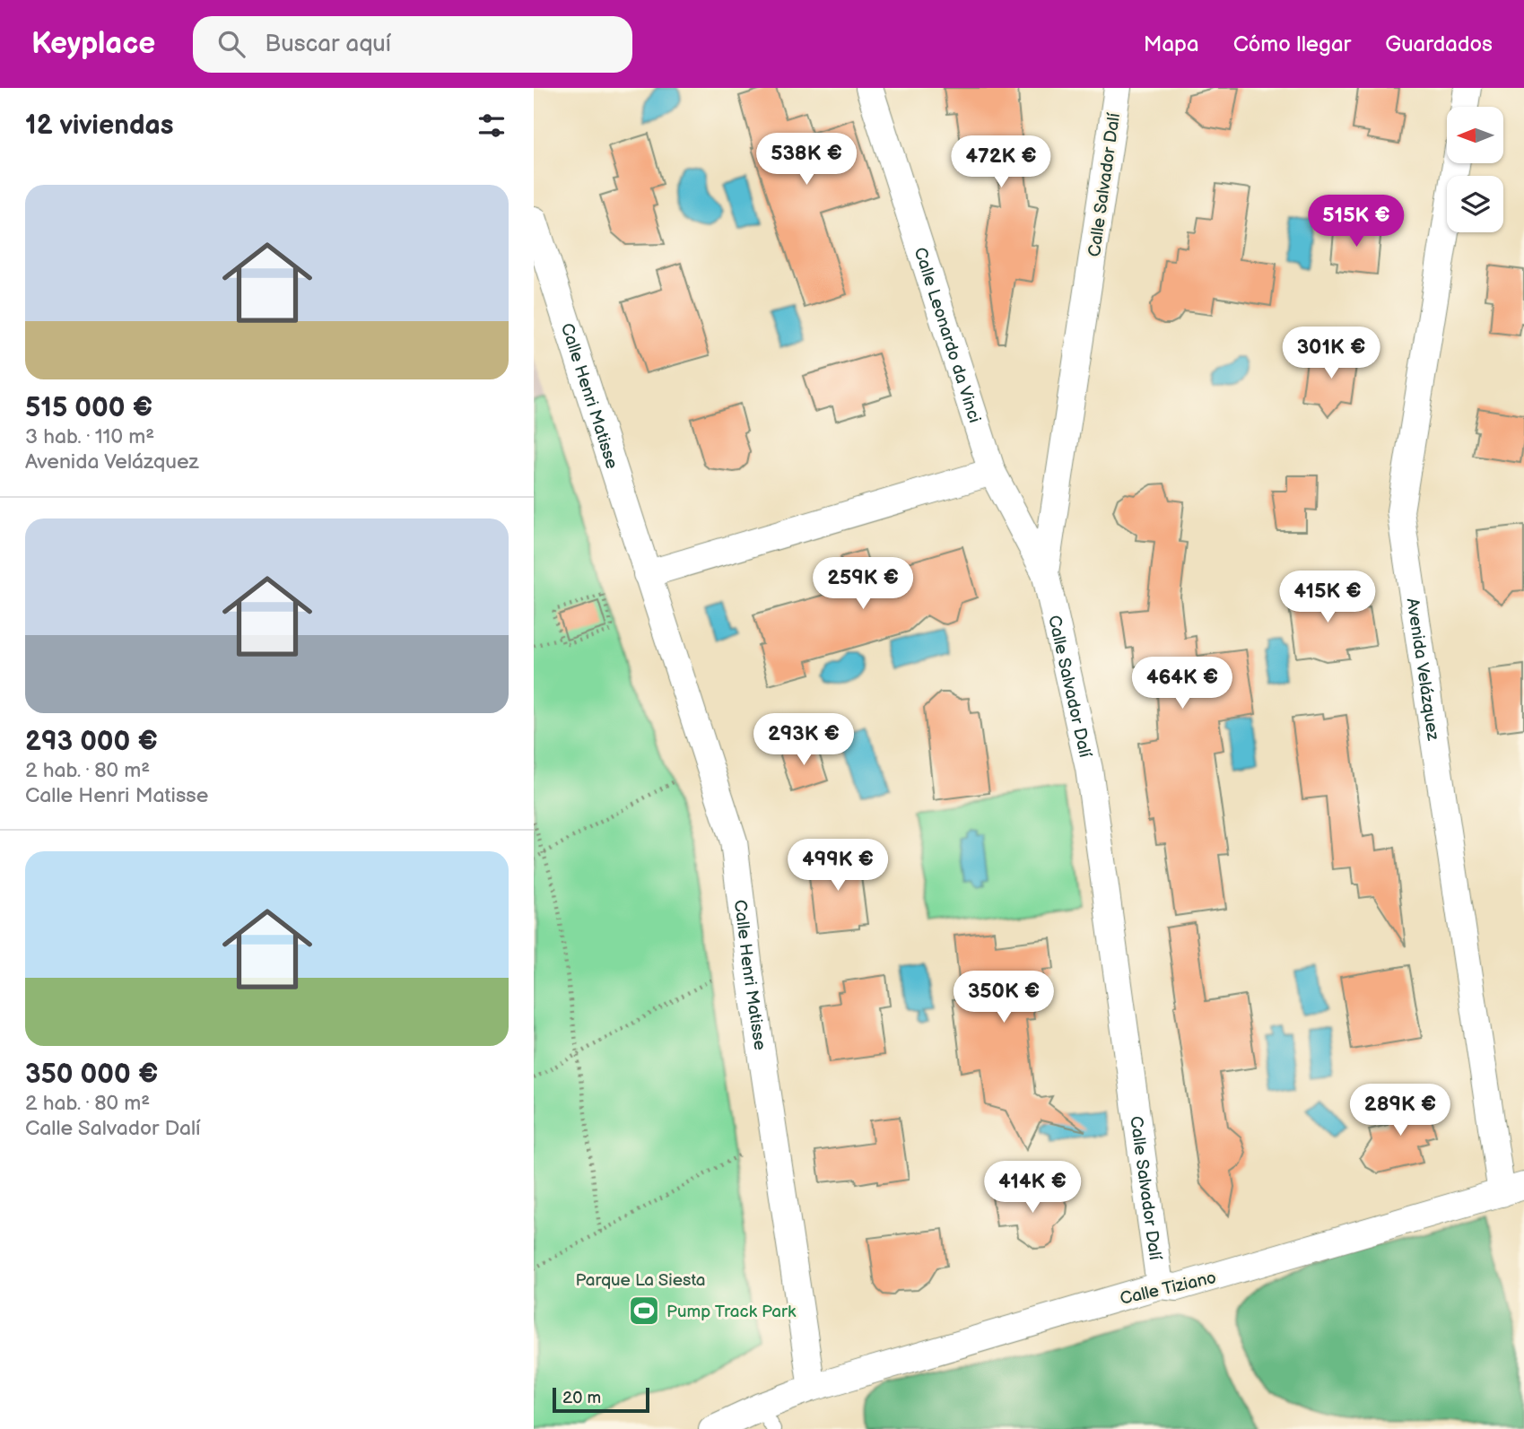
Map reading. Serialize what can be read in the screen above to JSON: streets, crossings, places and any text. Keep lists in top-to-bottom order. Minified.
{"streets":{"street":["Calle Salvador Dalí","Calle Leonardo da Vinci","Calle Henri Matisse","Avenida Velázquez","Calle Tiziano"]},"crossings":[["Calle Salvador Dalí","Calle Leonardo da Vinci"],["Calle Salvador Dalí","Calle Tiziano"],["Calle Henri Matisse","Calle Tiziano"],["Avenida Velázquez","Calle Tiziano"]],"parks":["Parque La Siesta"],"places":{"sports":["Pump Track Park"]},"scale_bar":"20 m","north":"left","page":{"header":"Keyplace","search":"Buscar aquí","nav":["Mapa","Cómo llegar","Guardados"],"heading":"12 viviendas","price":["538K €","472K €","515K €","301K €","259K €","415K €","464K €","293K €","499K €","350K €","289K €","414K €"],"list":[{"name":"515 000 €","note":"3 hab. · 110 m² · Avenida Velázquez"},{"name":"293 000 €","note":"2 hab. · 80 m² · Calle Henri Matisse"},{"name":"350 000 €","note":"2 hab. · 80 m² · Calle Salvador Dalí"}],"scale":"20 m"}}
